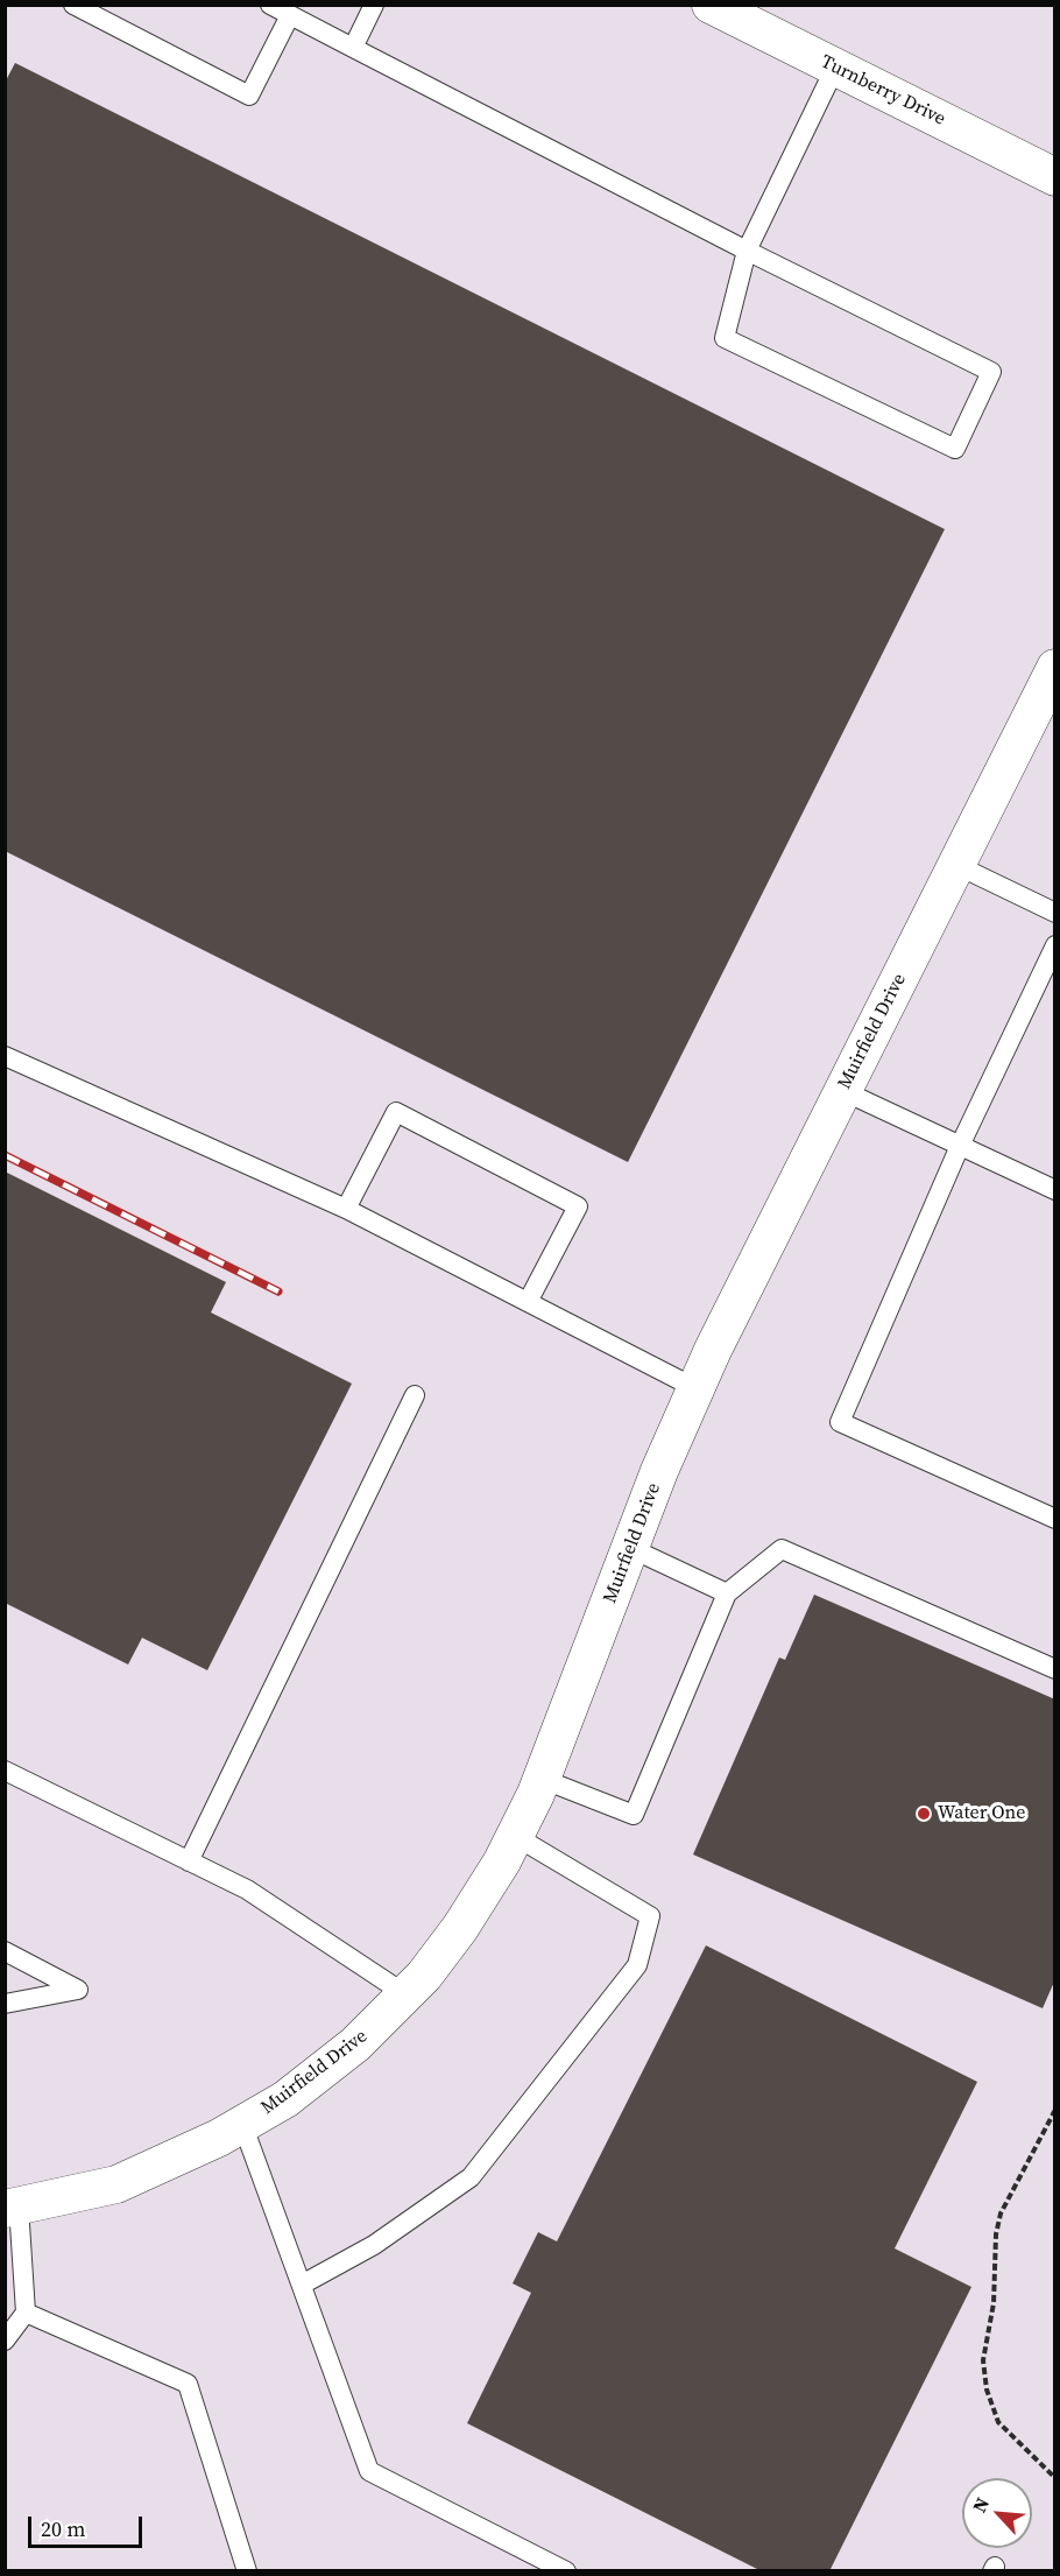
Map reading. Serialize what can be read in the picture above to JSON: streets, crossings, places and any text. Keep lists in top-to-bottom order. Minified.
{"streets":{"street":["Turnberry Drive","Muirfield Drive"]},"places":["Water One"],"scale_bar":"20 m","north":"top left"}
